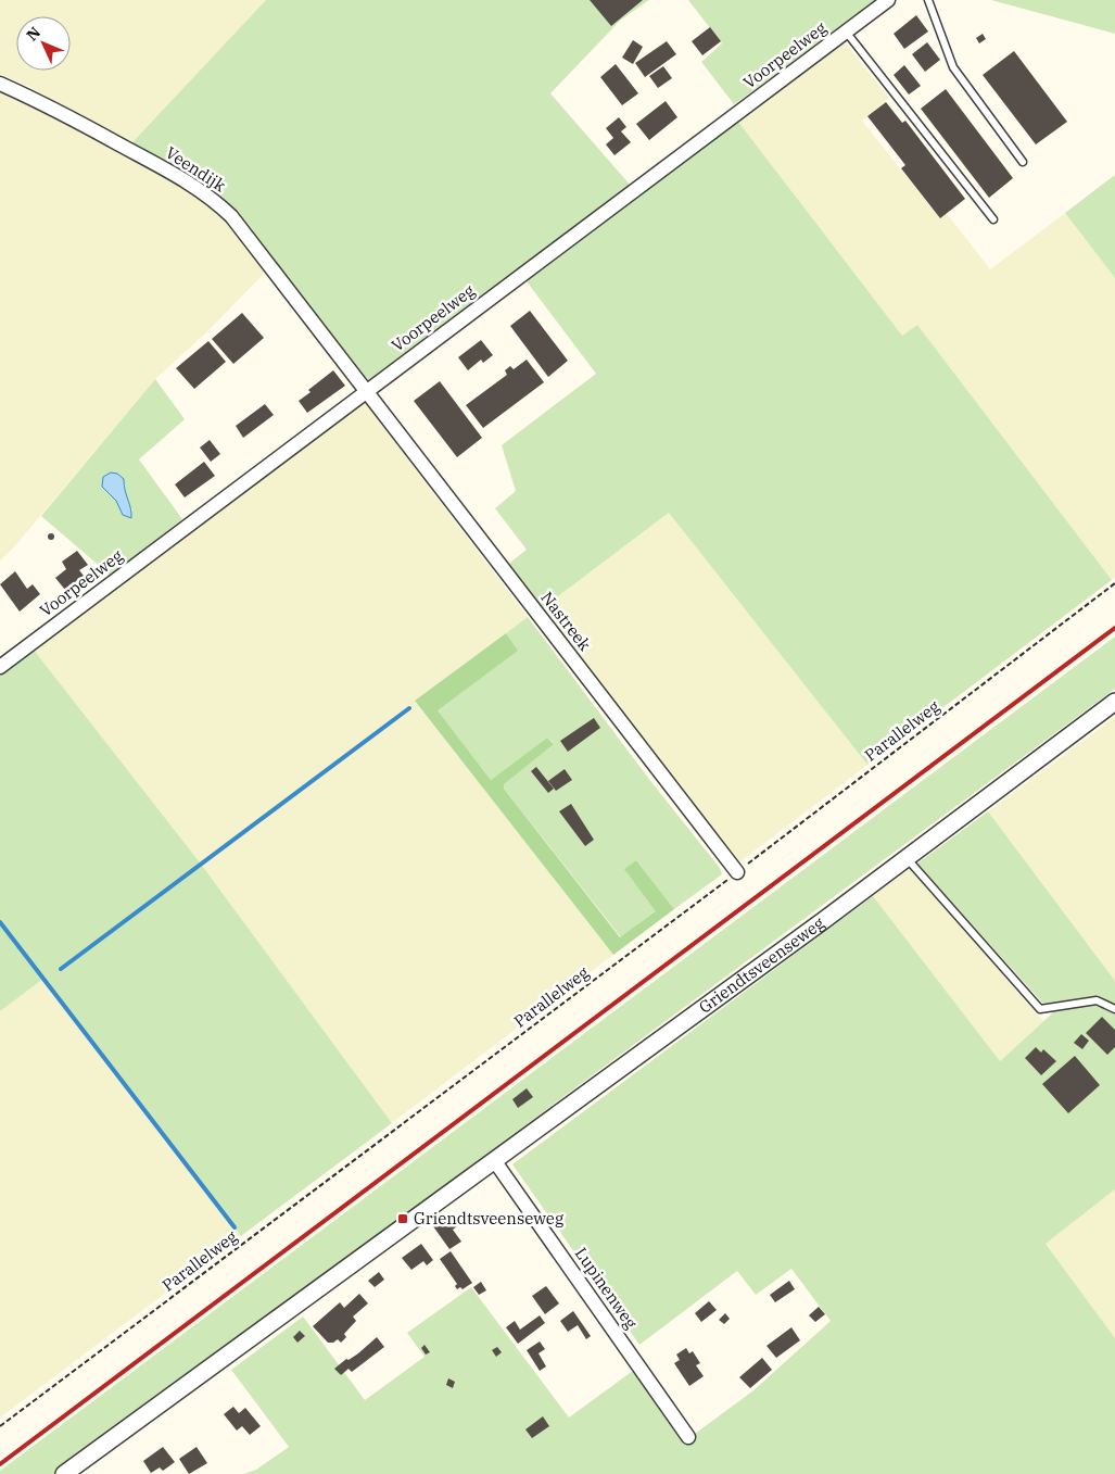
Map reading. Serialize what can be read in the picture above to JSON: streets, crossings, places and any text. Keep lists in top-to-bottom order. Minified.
{"streets":{"street":["Voorpeelweg","Veendijk","Nastreek","Griendtsveenseweg","Lupinenweg"],"path":["Parallelweg"]},"crossings":[["Voorpeelweg","Veendijk"],["Voorpeelweg","Nastreek"],["Veendijk","Nastreek"],["Nastreek","Parallelweg"],["Griendtsveenseweg","Lupinenweg"]],"places":{"transit":["Griendtsveenseweg"]},"north":"top left"}
